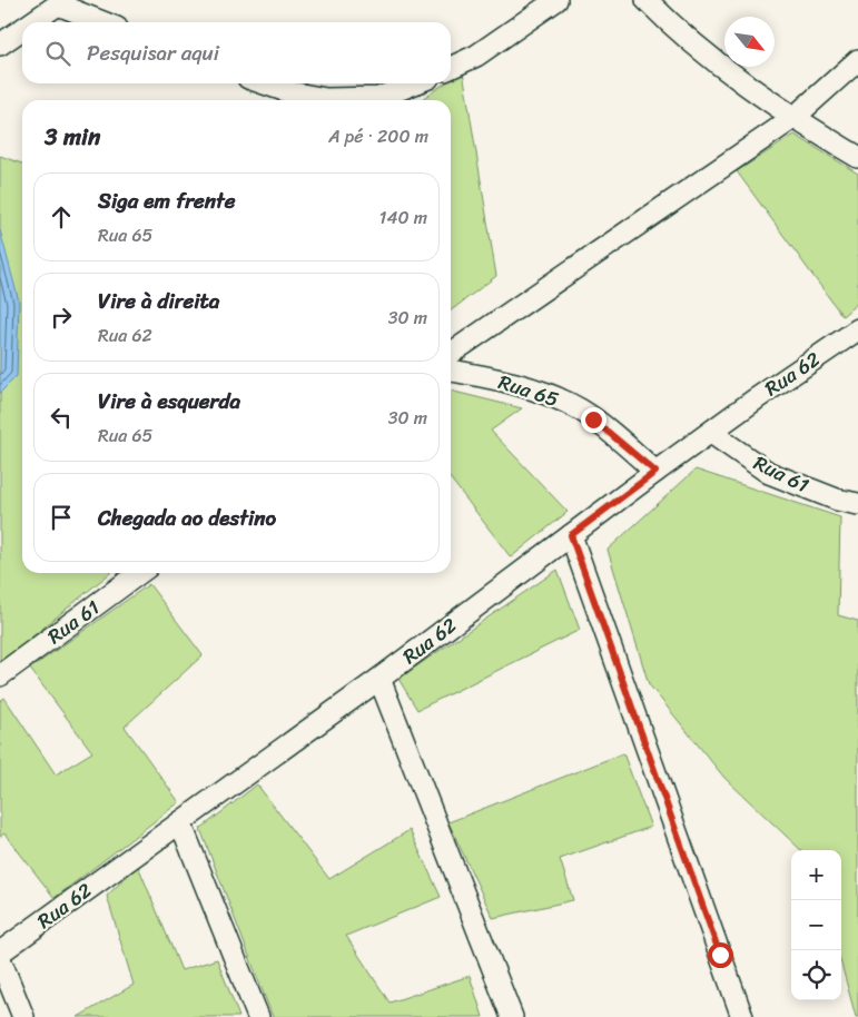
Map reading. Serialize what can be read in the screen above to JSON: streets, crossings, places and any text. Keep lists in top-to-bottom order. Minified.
{"streets":{"street":["Rua 62","Rua 65","Rua 61"]},"crossings":[["Rua 62","Rua 65"],["Rua 62","Rua 61"]],"north":"bottom right","page":{"search":"Pesquisar aqui","heading":["3 min","A pé · 200 m"],"list":[["Siga em frente","Rua 65","140 m"],["Vire à direita","Rua 62","30 m"],["Vire à esquerda","Rua 65","30 m"],"Chegada ao destino"],"map_buttons":["+","−"]}}
